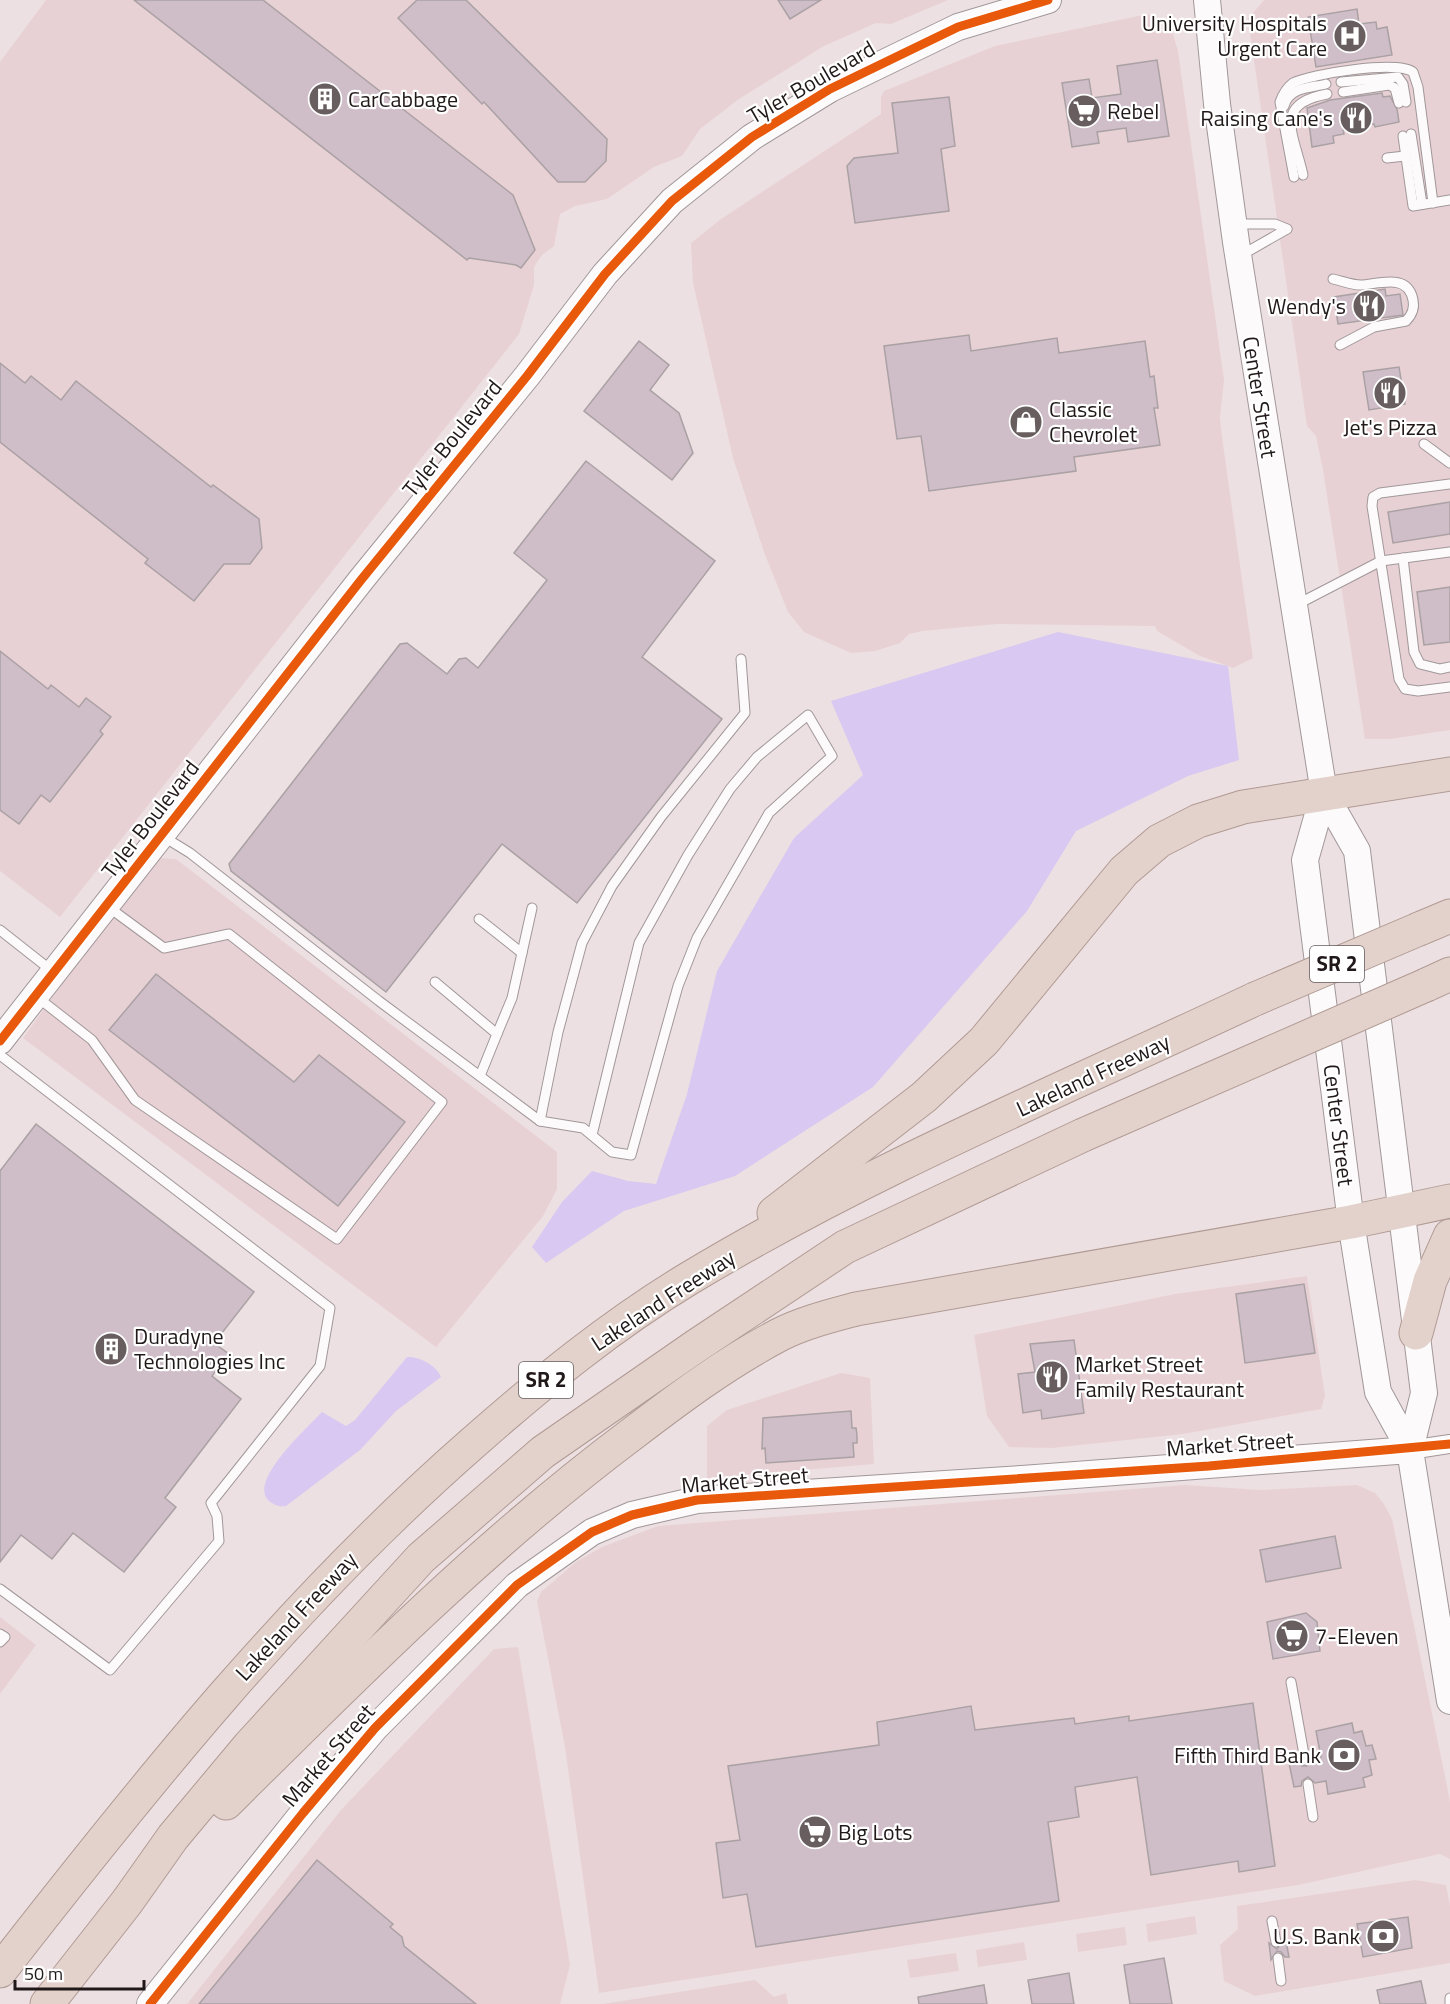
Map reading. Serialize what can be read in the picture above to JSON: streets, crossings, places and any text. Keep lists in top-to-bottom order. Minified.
{"streets":{"highway":["SR 2","Lakeland Freeway"],"street":["Tyler Boulevard","Center Street","Market Street"]},"crossings":[["Center Street","Market Street"]],"places":{"hospital":["University Hospitals Urgent Care"],"building":["CarCabbage","Duradyne Technologies Inc"],"supermarket":["Rebel","7-Eleven","Big Lots"],"restaurant":["Raising Cane's","Wendy's","Jet's Pizza","Market Street Family Restaurant"],"shop":["Classic Chevrolet"],"bank":["Fifth Third Bank","U.S. Bank"]},"scale_bar":"50 m"}
